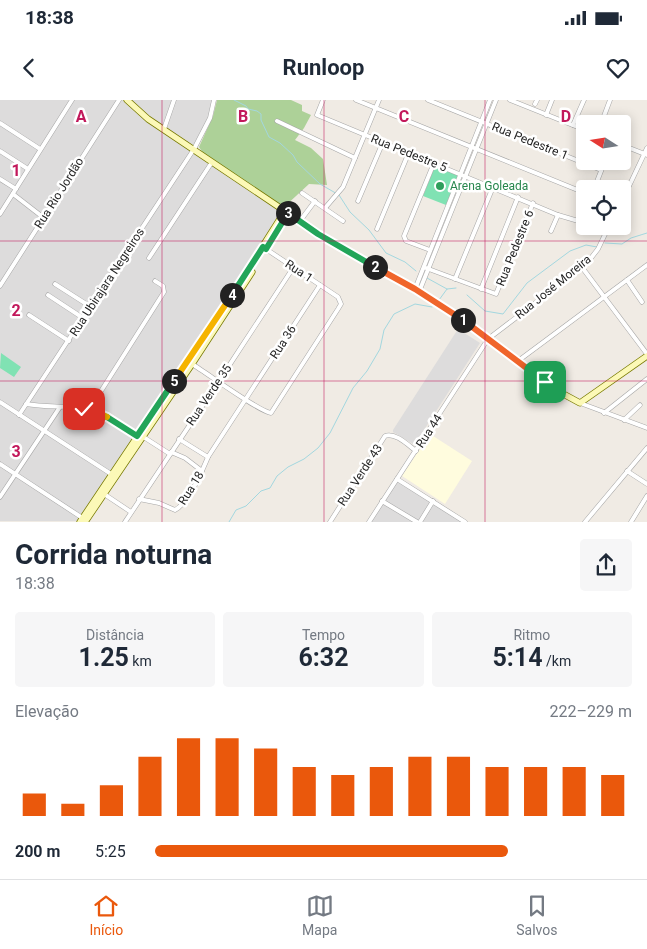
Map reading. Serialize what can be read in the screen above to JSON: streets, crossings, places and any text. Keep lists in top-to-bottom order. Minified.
{"streets":{"street":["Rua Pedestre 1","Rua Pedestre 5","Rua Rio Jordão","Rua Pedestre 6","Rua 1","Rua Ubirajara Negreiros","Rua José Moreira","Rua 36","Rua Verde 35","Rua 44","Rua Verde 43","Rua 18"]},"crossings":[["Rua Pedestre 5","Rua Pedestre 6"],["Rua 1","Rua 36"],["Rua 1","Rua Verde 35"],["Rua 1","Rua 18"],["Rua José Moreira","Rua 44"],["Rua 36","Rua 18"],["Rua Verde 35","Rua 18"],["Rua 44","Rua Verde 43"]],"places":["Arena Goleada"],"north":"left","page":{"status":"18:38","header":"Runloop","pins":["3","2","4","1","5"],"heading":["Corrida noturna","18:38"],"stats":[["Distância","1.25 km"],["Tempo","6:32"],["Ritmo","5:14 /km"]],"chart":["Elevação","222–229 m"],"list":[{"name":"200 m","note":"5:25"}],"tabs":["Início","Mapa","Salvos"]},"grid":{"columns":["A","B","C","D"],"rows":["1","2","3"]}}
